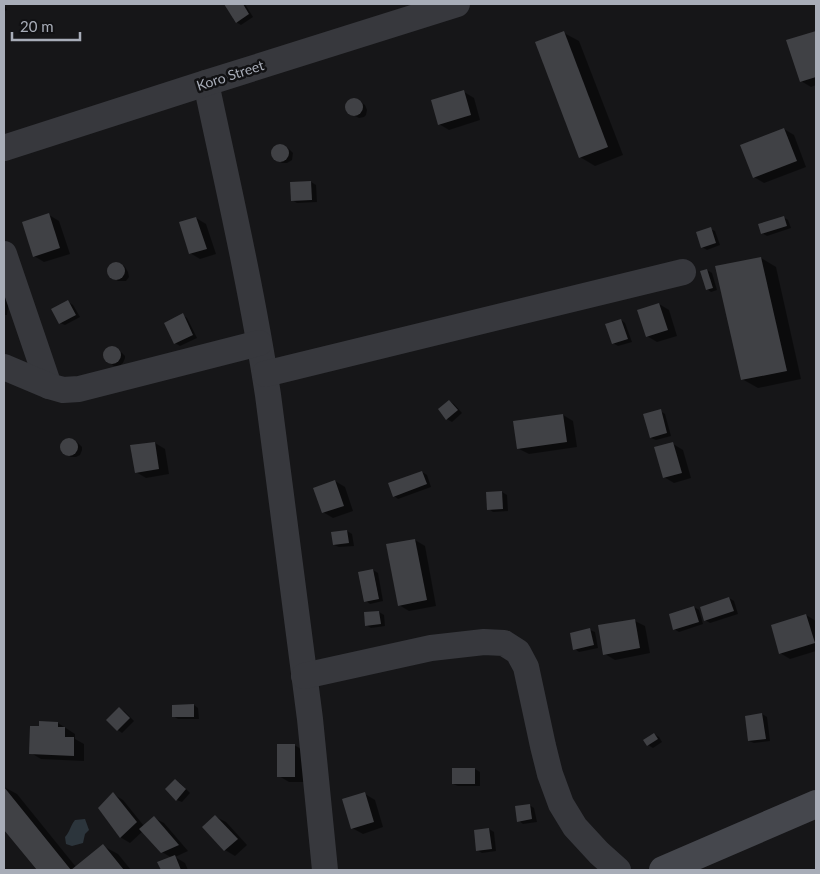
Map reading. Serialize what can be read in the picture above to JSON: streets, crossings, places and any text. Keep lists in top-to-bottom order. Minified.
{"streets":{"street":["Koro Street"]},"scale_bar":"20 m"}
